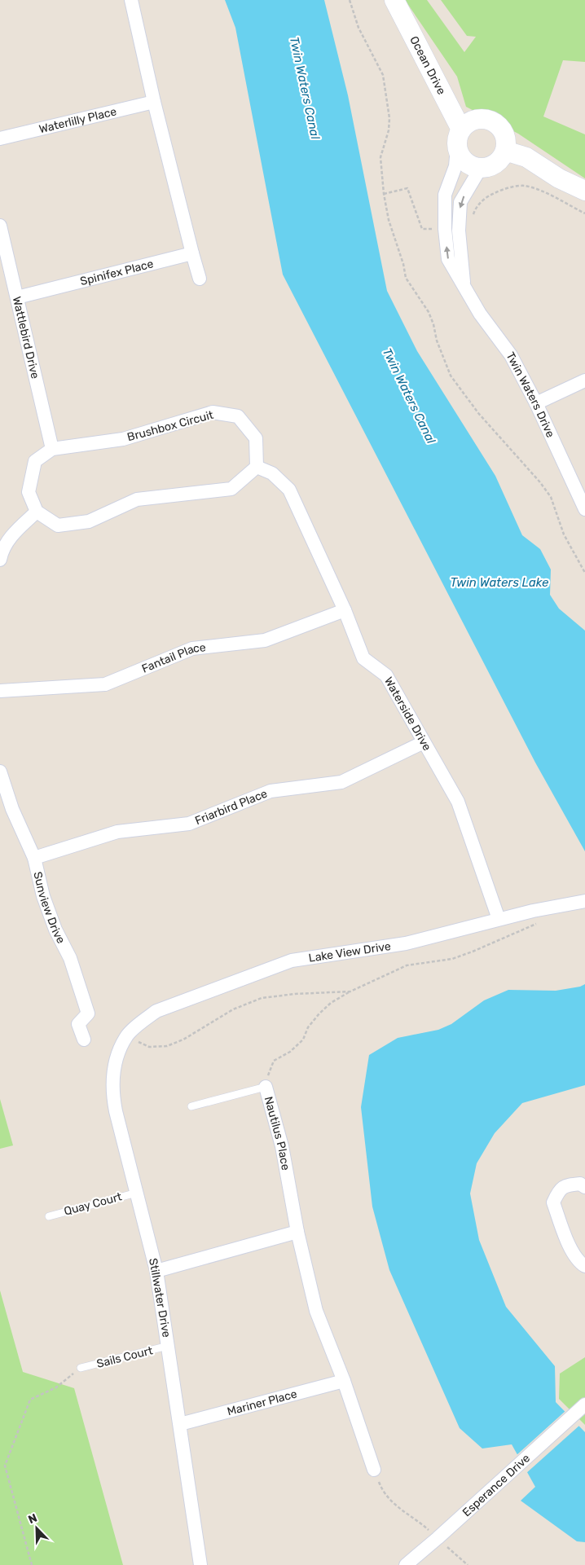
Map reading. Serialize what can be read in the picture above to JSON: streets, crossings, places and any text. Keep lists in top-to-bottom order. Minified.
{"streets":{"street":["Ocean Drive","Waterlilly Place","Spinifex Place","Wattlebird Drive","Twin Waters Drive","Brushbox Circuit","Fantail Place","Waterside Drive","Friarbird Place","Sunview Drive","Lake View Drive","Nautilus Place","Stillwater Drive","Mariner Place","Esperance Drive"],"lane":["Quay Court","Sails Court"]},"crossings":[["Ocean Drive","Twin Waters Drive"],["Spinifex Place","Wattlebird Drive"],["Wattlebird Drive","Brushbox Circuit"],["Brushbox Circuit","Waterside Drive"],["Fantail Place","Waterside Drive"],["Waterside Drive","Friarbird Place"],["Waterside Drive","Lake View Drive"],["Friarbird Place","Sunview Drive"],["Lake View Drive","Stillwater Drive"],["Nautilus Place","Mariner Place"],["Quay Court","Stillwater Drive"],["Stillwater Drive","Sails Court"],["Stillwater Drive","Mariner Place"]],"water":["Twin Waters Canal","Twin Waters Lake"],"north":"top left"}
